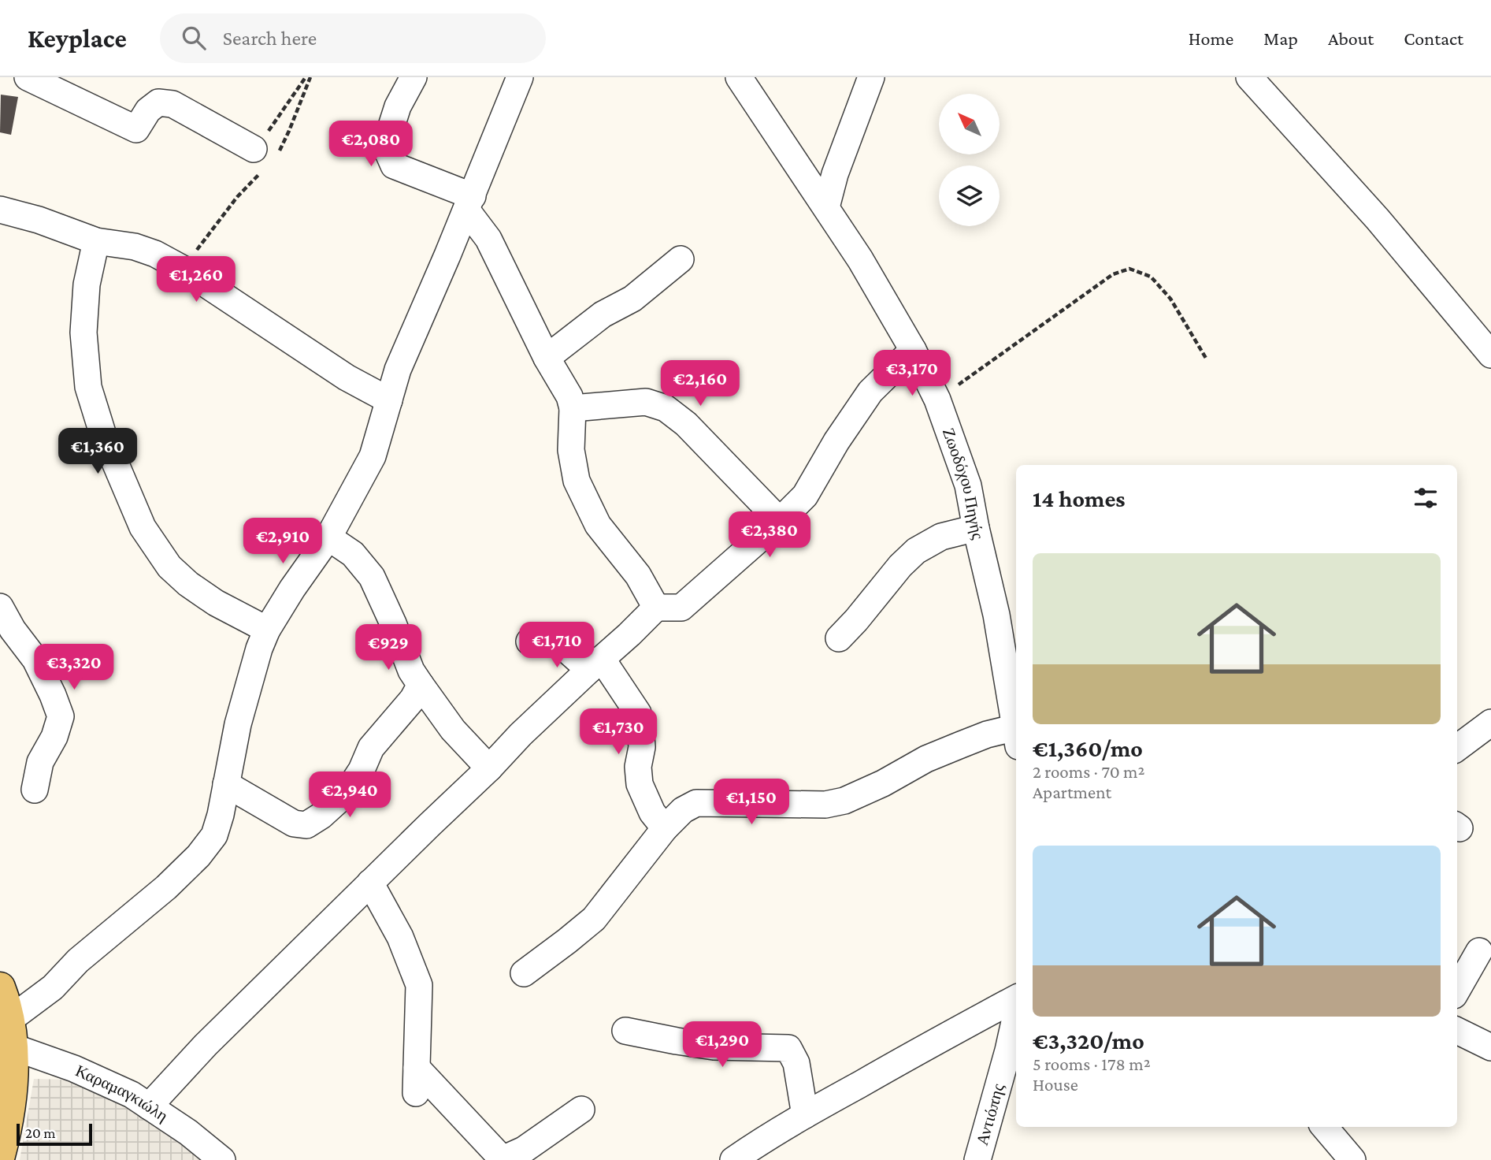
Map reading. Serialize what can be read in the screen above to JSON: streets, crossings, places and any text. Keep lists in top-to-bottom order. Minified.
{"streets":{"street":["Ζωοδόχου Πηγής","Καραμαγκιώλη","Αντιόπης"]},"scale_bar":"20 m","north":"top left","page":{"header":"Keyplace","search":"Search here","nav":["Home","Map","About","Contact"],"price":["€2,080","€1,260","€3,170","€2,160","€1,360","€2,380","€2,910","€1,710","€929","€3,320","€1,730","€2,940","€1,150","€1,290"],"heading":"14 homes","list":[{"name":"€1,360/mo","note":"2 rooms · 70 m² · Apartment"},{"name":"€3,320/mo","note":"5 rooms · 178 m² · House"}],"scale":"20 m"}}
